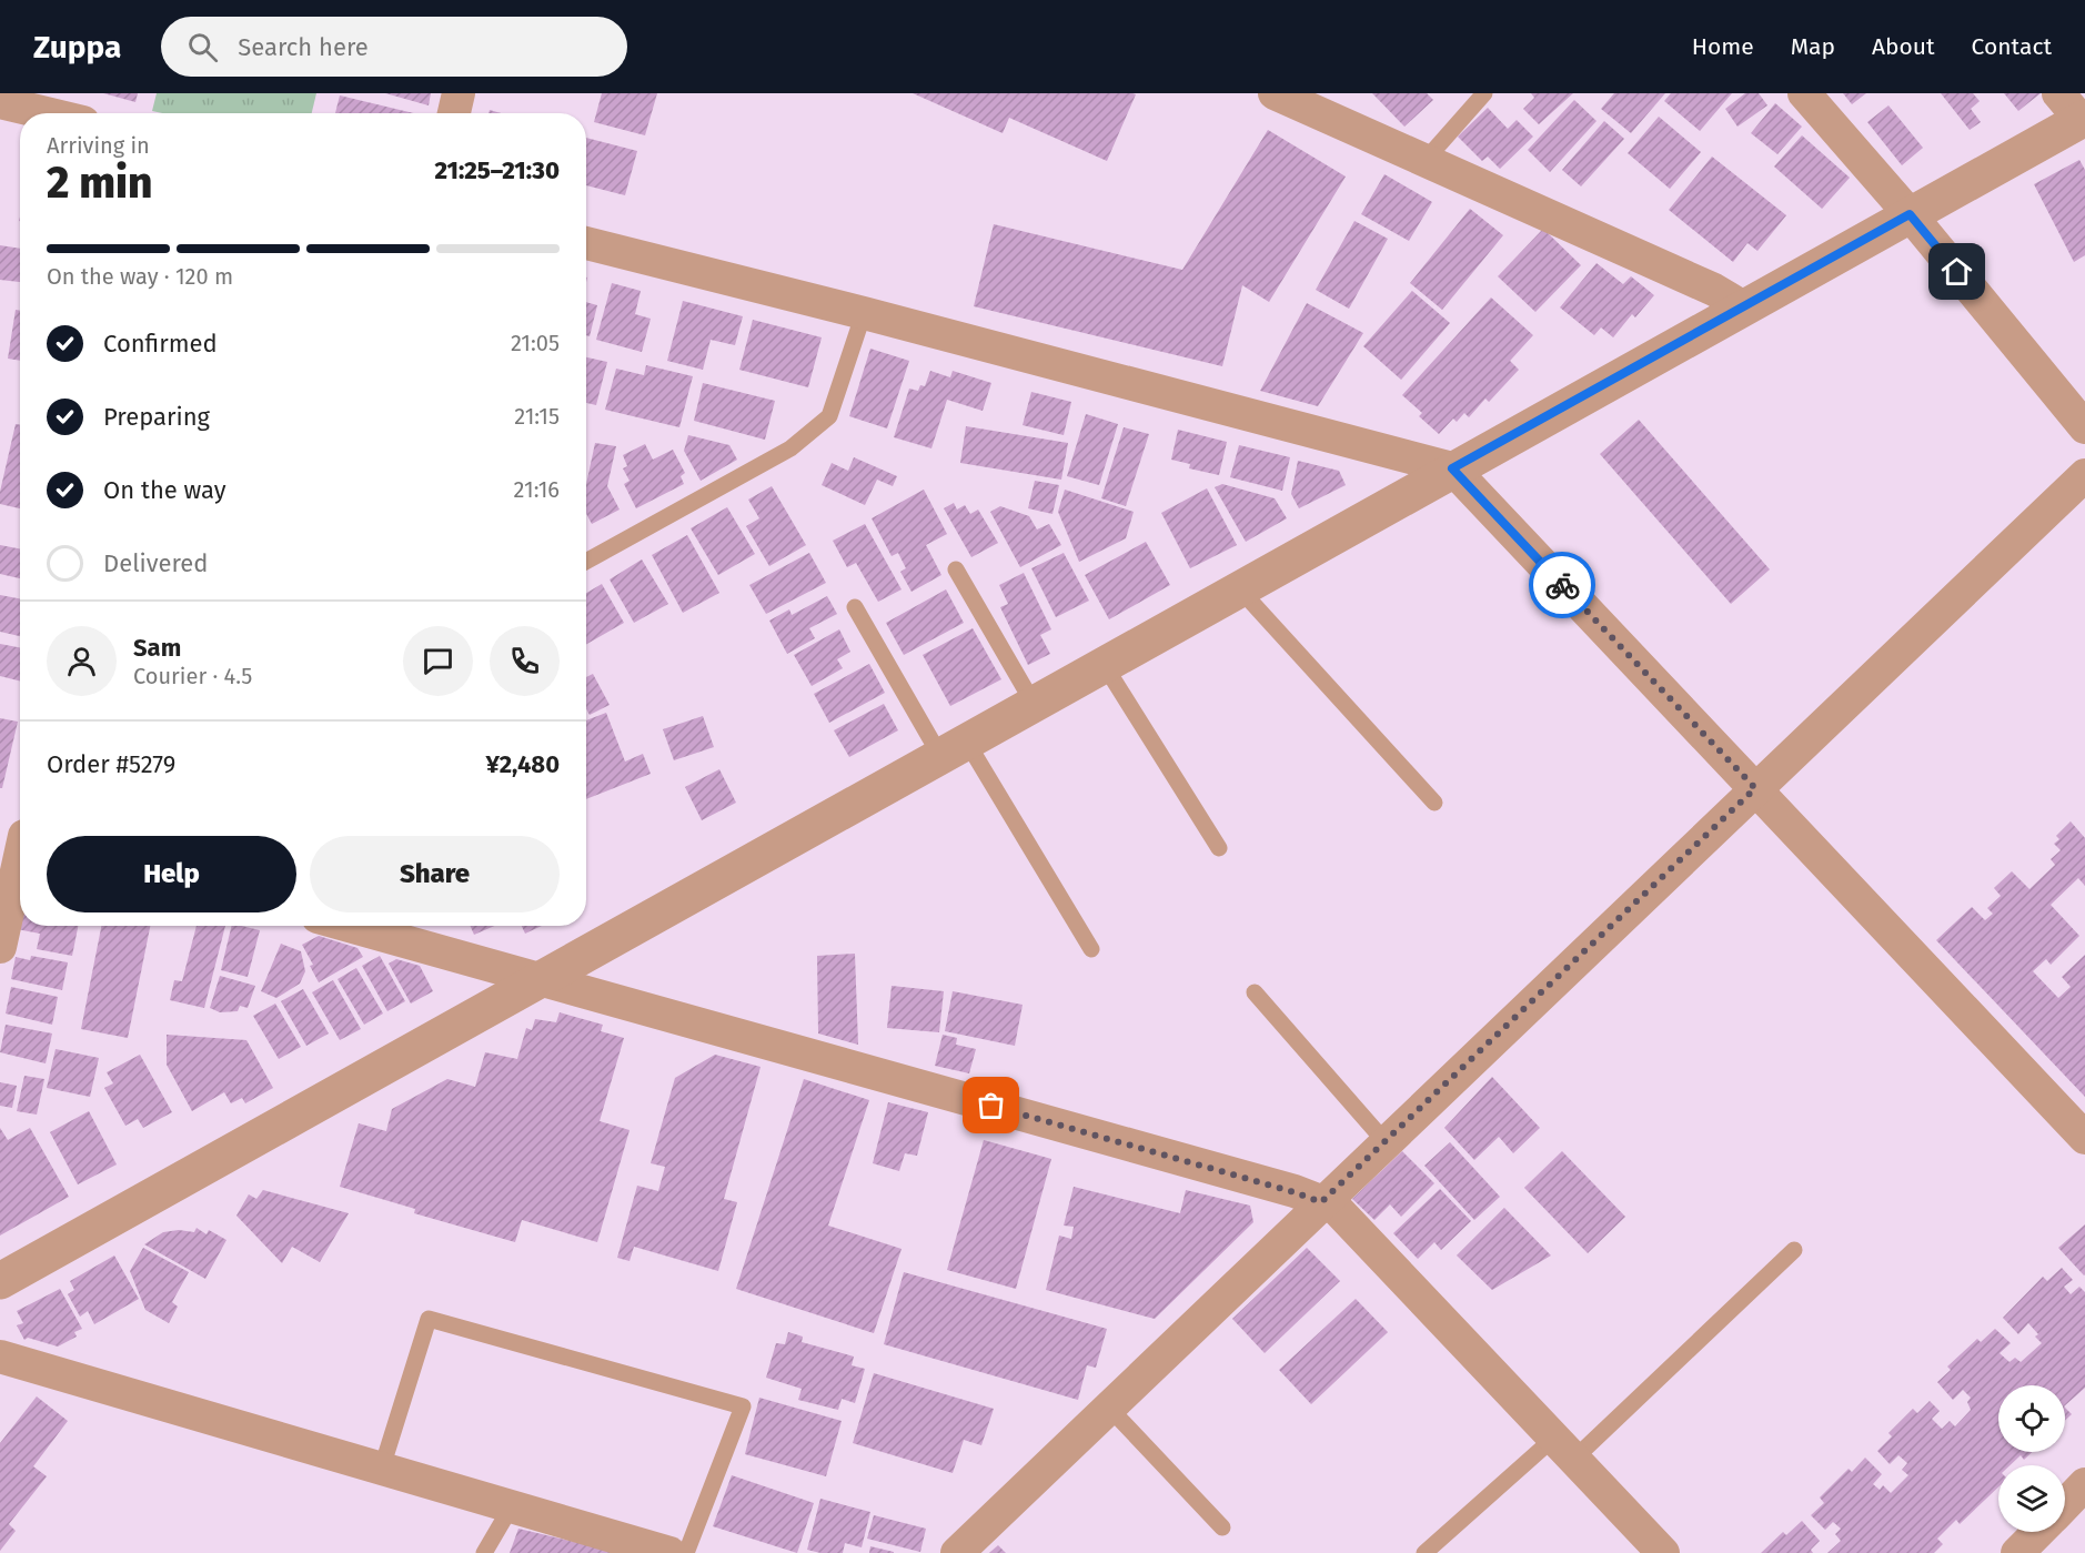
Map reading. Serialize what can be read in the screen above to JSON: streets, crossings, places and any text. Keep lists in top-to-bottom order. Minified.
{"page":{"header":"Zuppa","search":"Search here","nav":["Home","Map","About","Contact"],"heading":["2 min","Arriving in","21:25–21:30"],"panel":["Sam","Courier · 4.5","Order #5279","¥2,480"],"bar":"On the way · 120 m","list":[["Confirmed","21:05"],["Preparing","21:15"],["On the way","21:16"],"Delivered"],"buttons":["Help","Share"]}}
